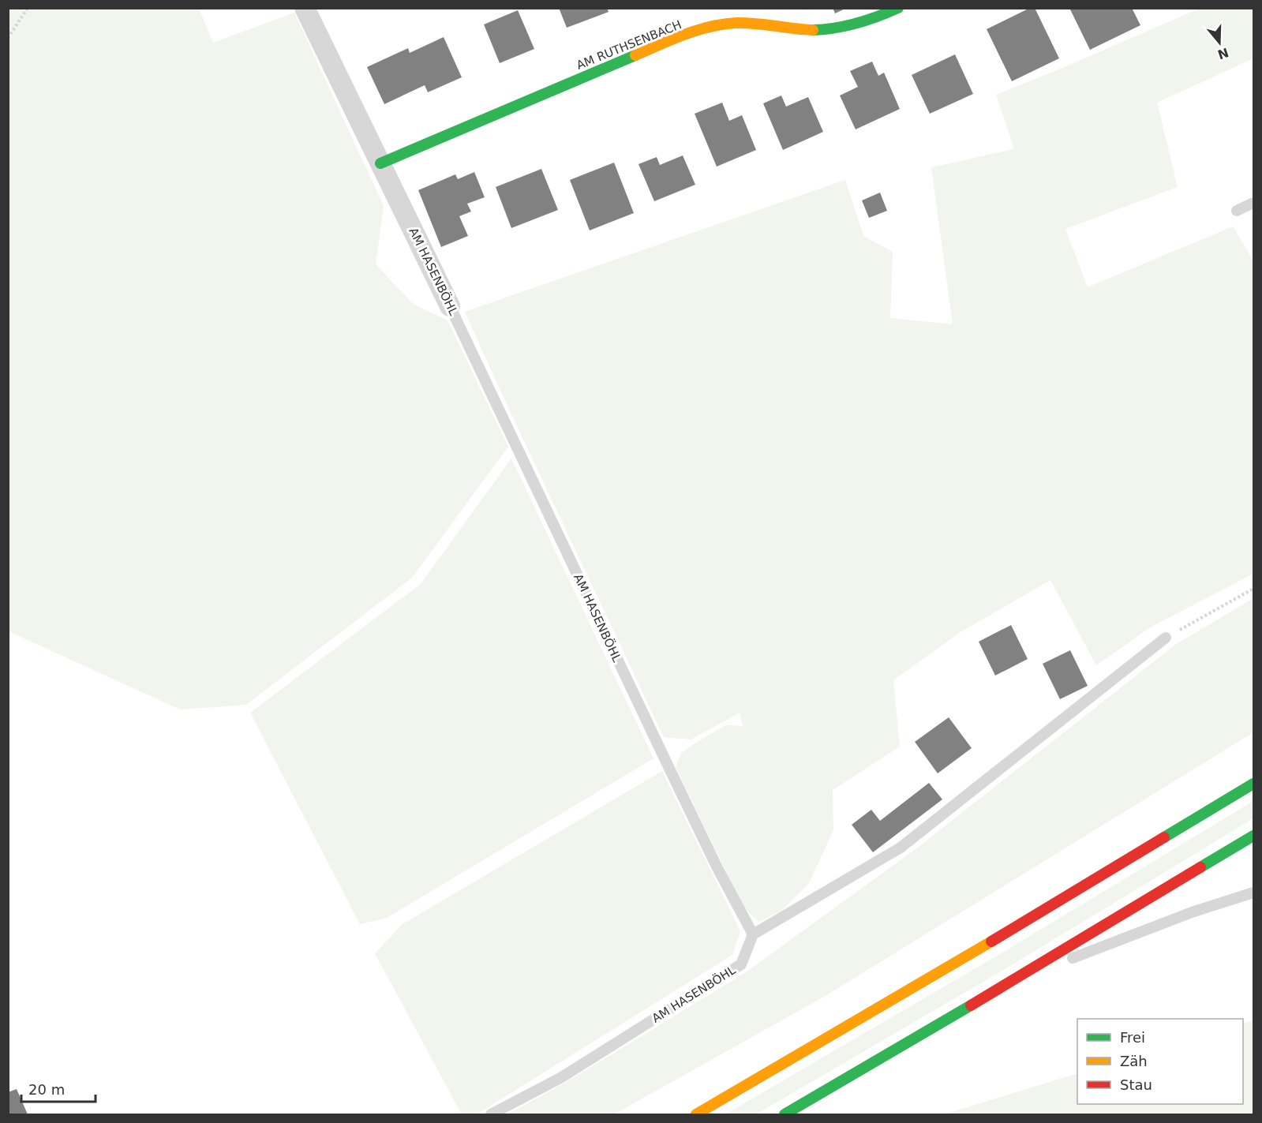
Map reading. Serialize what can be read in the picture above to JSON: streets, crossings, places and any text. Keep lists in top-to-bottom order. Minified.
{"streets":{"main road":["AM RUTHSENBACH"],"street":["AM HASENBÖHL"]},"crossings":[["AM RUTHSENBACH","AM HASENBÖHL"]],"legend":["Frei","Zäh","Stau"],"scale_bar":"20 m","north":"bottom"}
